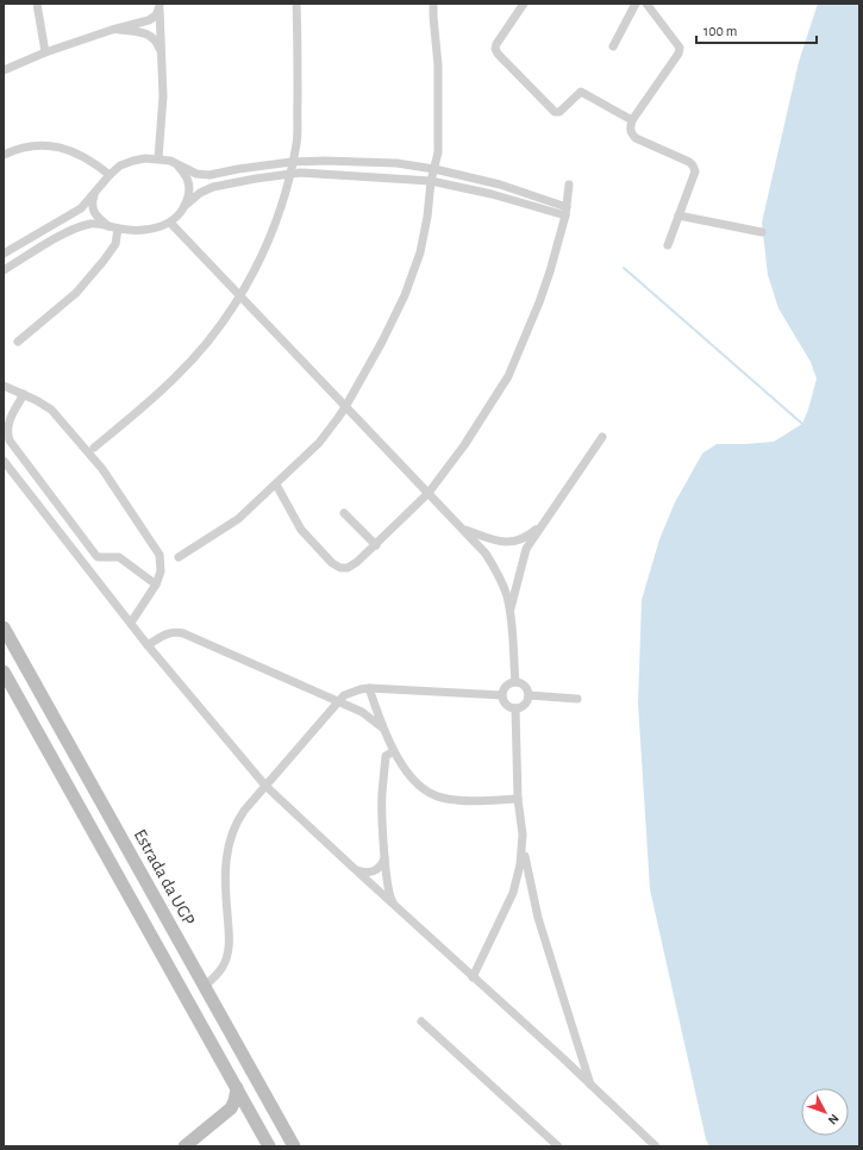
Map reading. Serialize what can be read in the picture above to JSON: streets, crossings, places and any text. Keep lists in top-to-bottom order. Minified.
{"streets":{"main road":["Estrada da UGP"]},"scale_bar":"100 m","north":"bottom right"}
